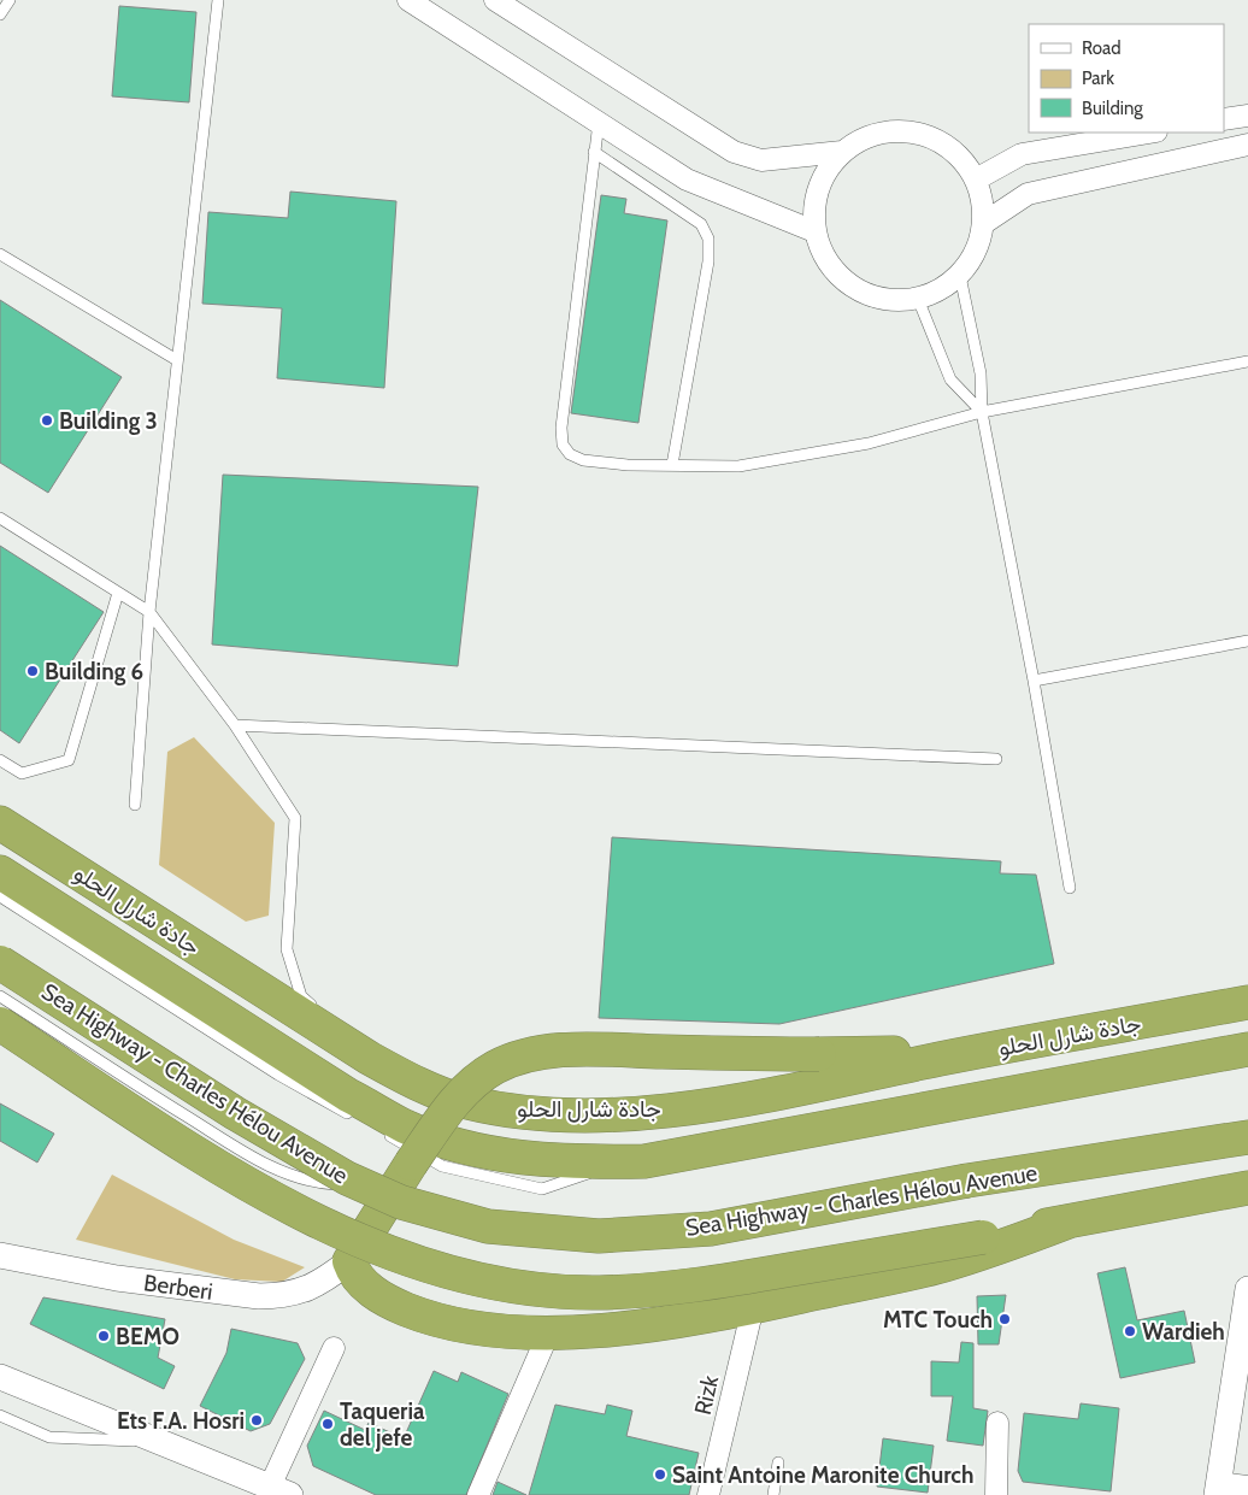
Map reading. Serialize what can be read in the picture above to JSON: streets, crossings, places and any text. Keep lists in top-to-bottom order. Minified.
{"streets":{"highway":["جادة شارل الحلو","Sea Highway - Charles Hélou Avenue"],"street":["Berberi","Rizk"]},"places":["Building 3","Building 6","MTC Touch","Wardieh","BEMO","Ets F.A. Hosri","Taqueria del jefe","Saint Antoine Maronite Church"],"legend":["Road","Park","Building"]}
